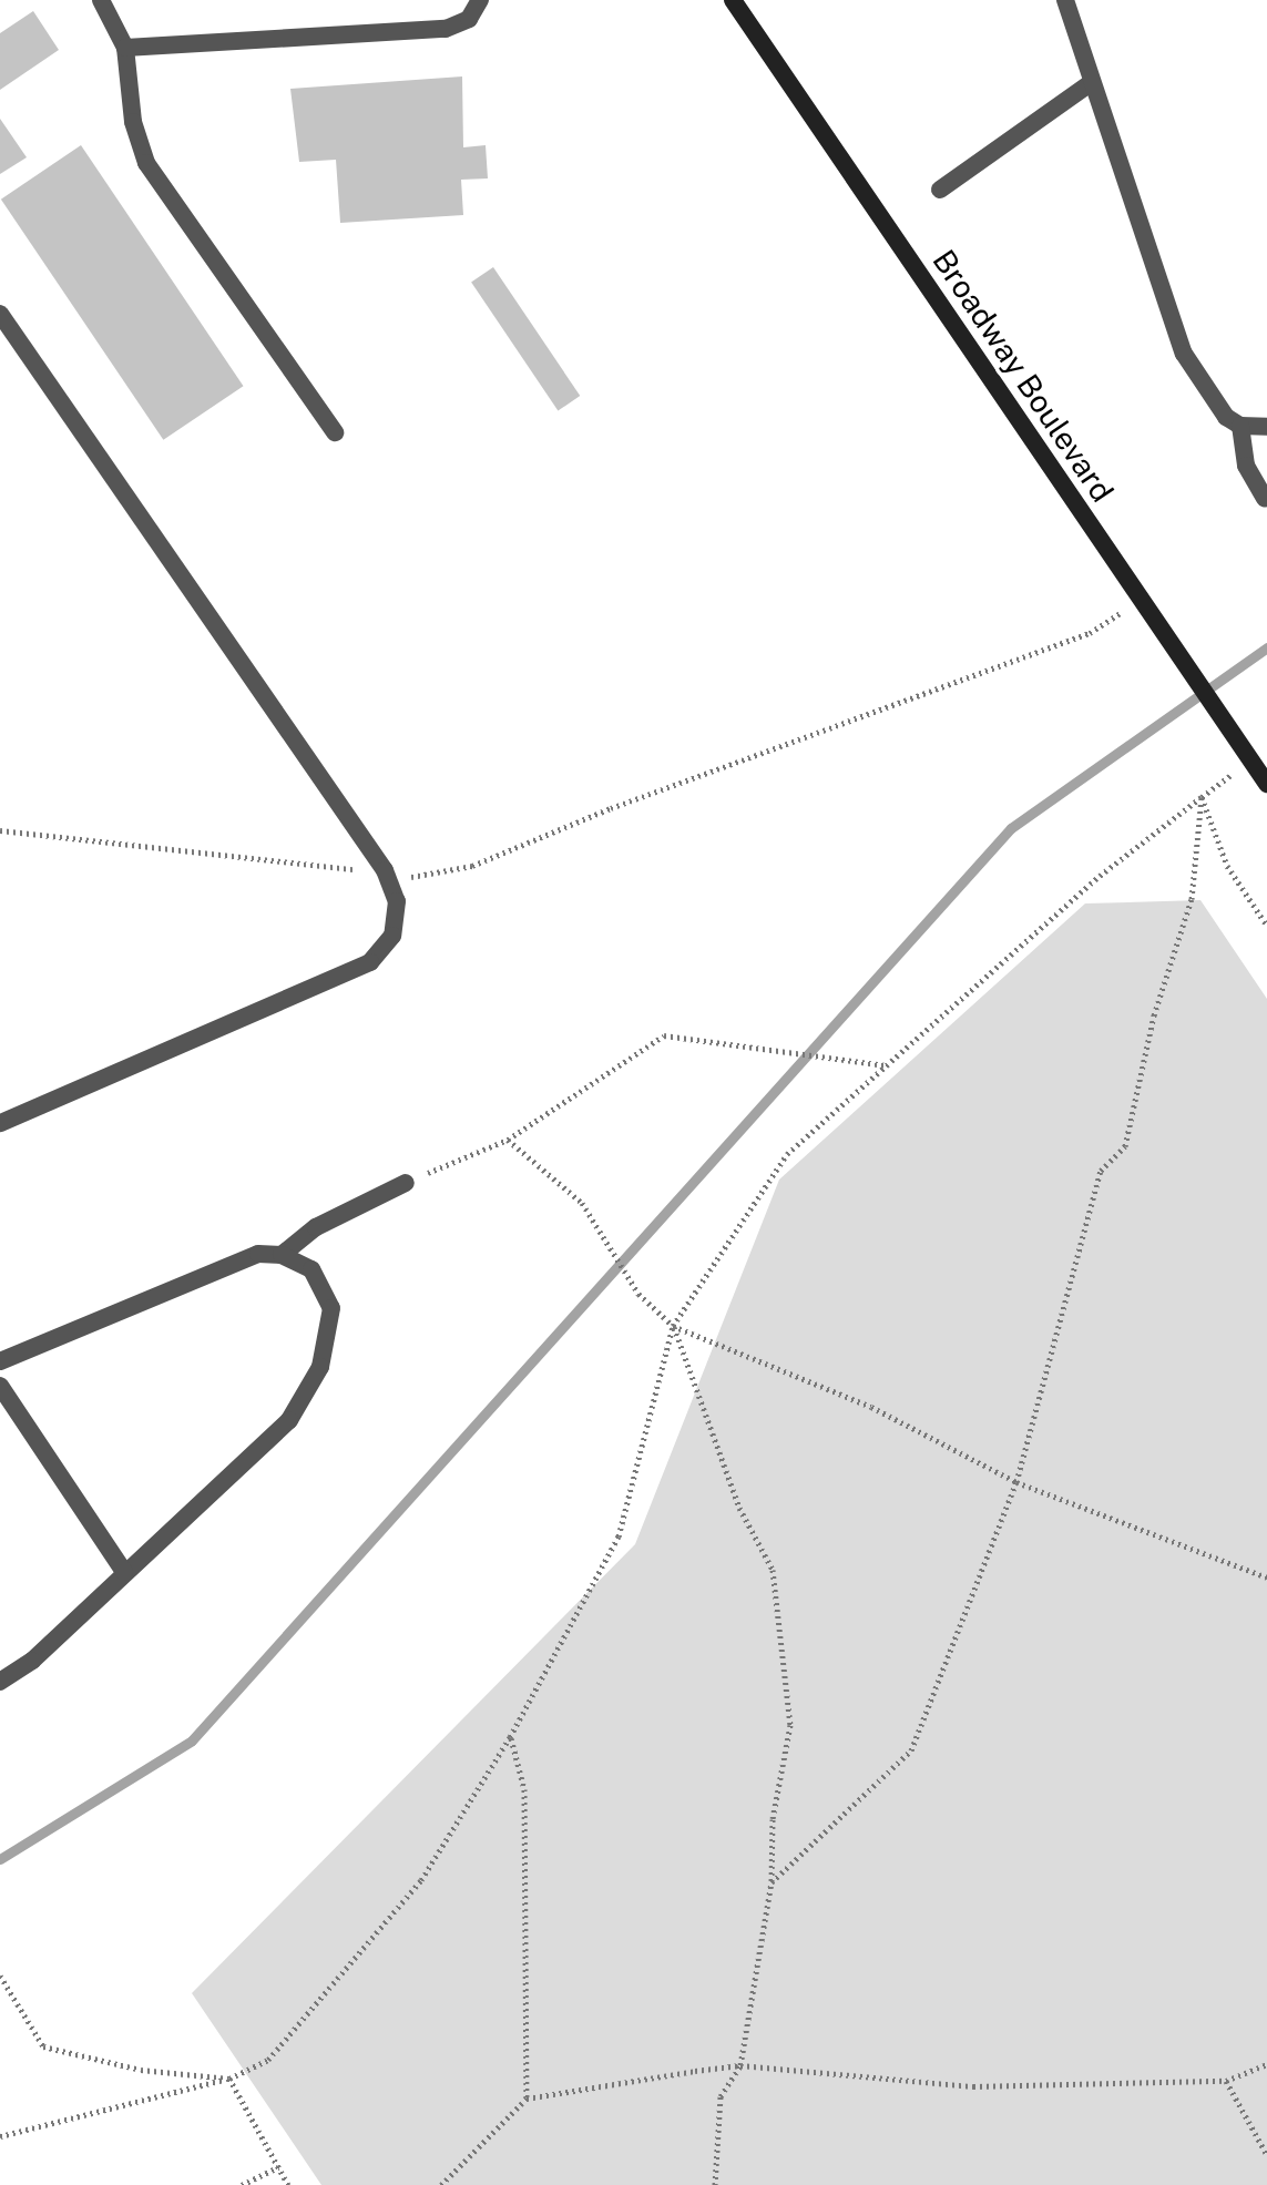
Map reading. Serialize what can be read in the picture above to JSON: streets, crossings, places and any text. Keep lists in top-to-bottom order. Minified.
{"streets":{"main road":["Broadway Boulevard"]}}
